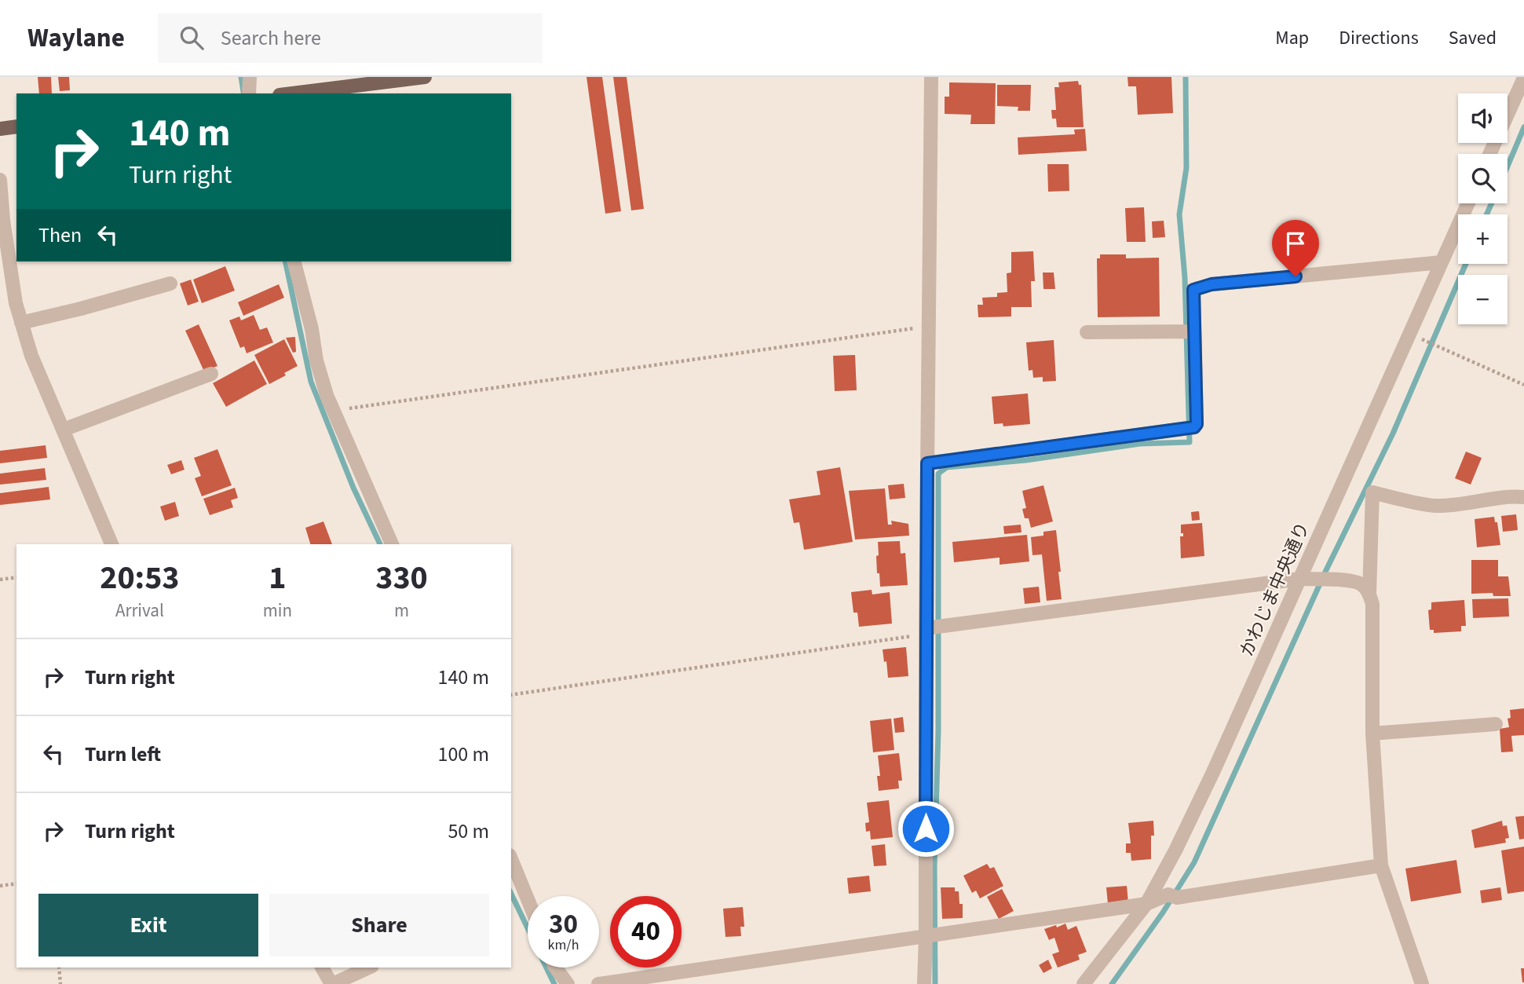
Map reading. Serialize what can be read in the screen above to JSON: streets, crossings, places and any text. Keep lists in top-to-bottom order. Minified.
{"streets":{"street":["かわじま中央通り"]},"page":{"header":"Waylane","search":"Search here","nav":["Map","Directions","Saved"],"map_buttons":["+","−"],"turn":["140 m","Turn right"],"then":"Then","eta":["20:53","Arrival","1","min","330","m"],"list":[{"name":"Turn right","value":"140 m"},{"name":"Turn left","value":"100 m"},{"name":"Turn right","value":"50 m"}],"buttons":["Exit","Share"],"speed":"30 km/h","limit":"40"}}
